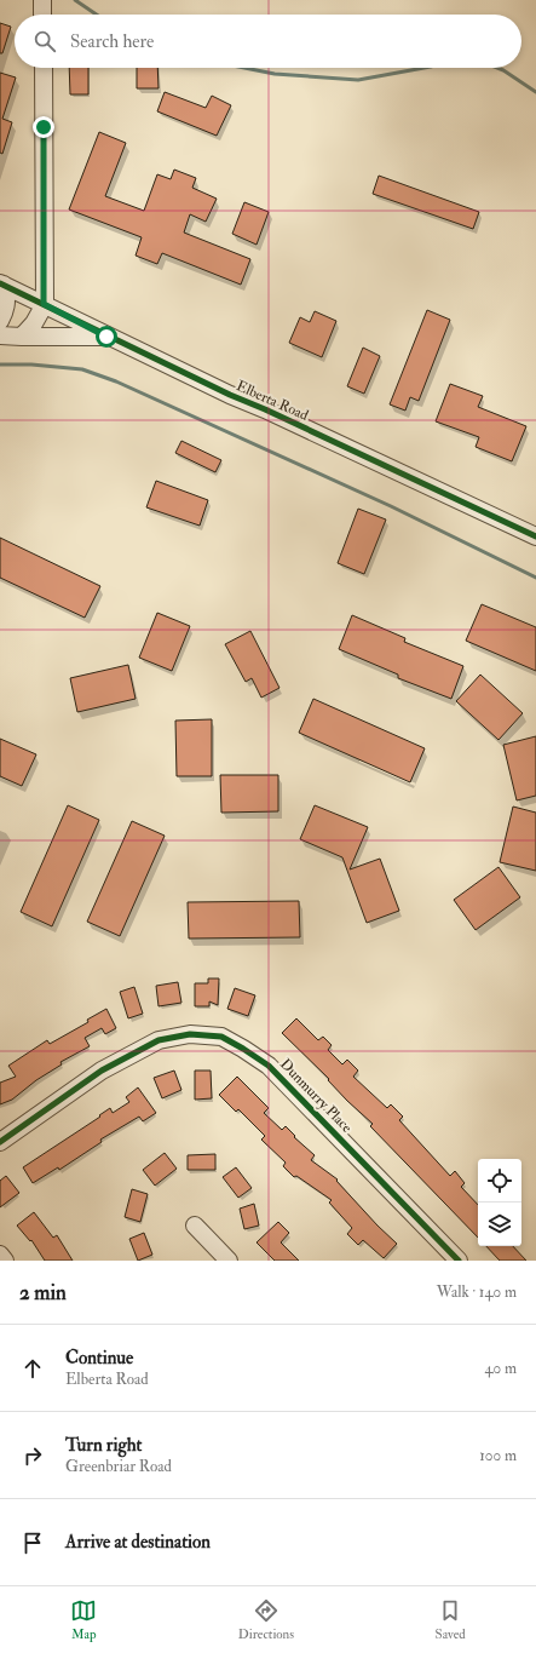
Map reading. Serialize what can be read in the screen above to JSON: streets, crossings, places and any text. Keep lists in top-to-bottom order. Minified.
{"streets":{"street":["Elberta Road","Dunmurry Place"]},"page":{"search":"Search here","heading":["2 min","Walk · 140 m"],"list":[["Continue","Elberta Road","40 m"],["Turn right","Greenbriar Road","100 m"],"Arrive at destination"],"nav":["Map","Directions","Saved"]}}
